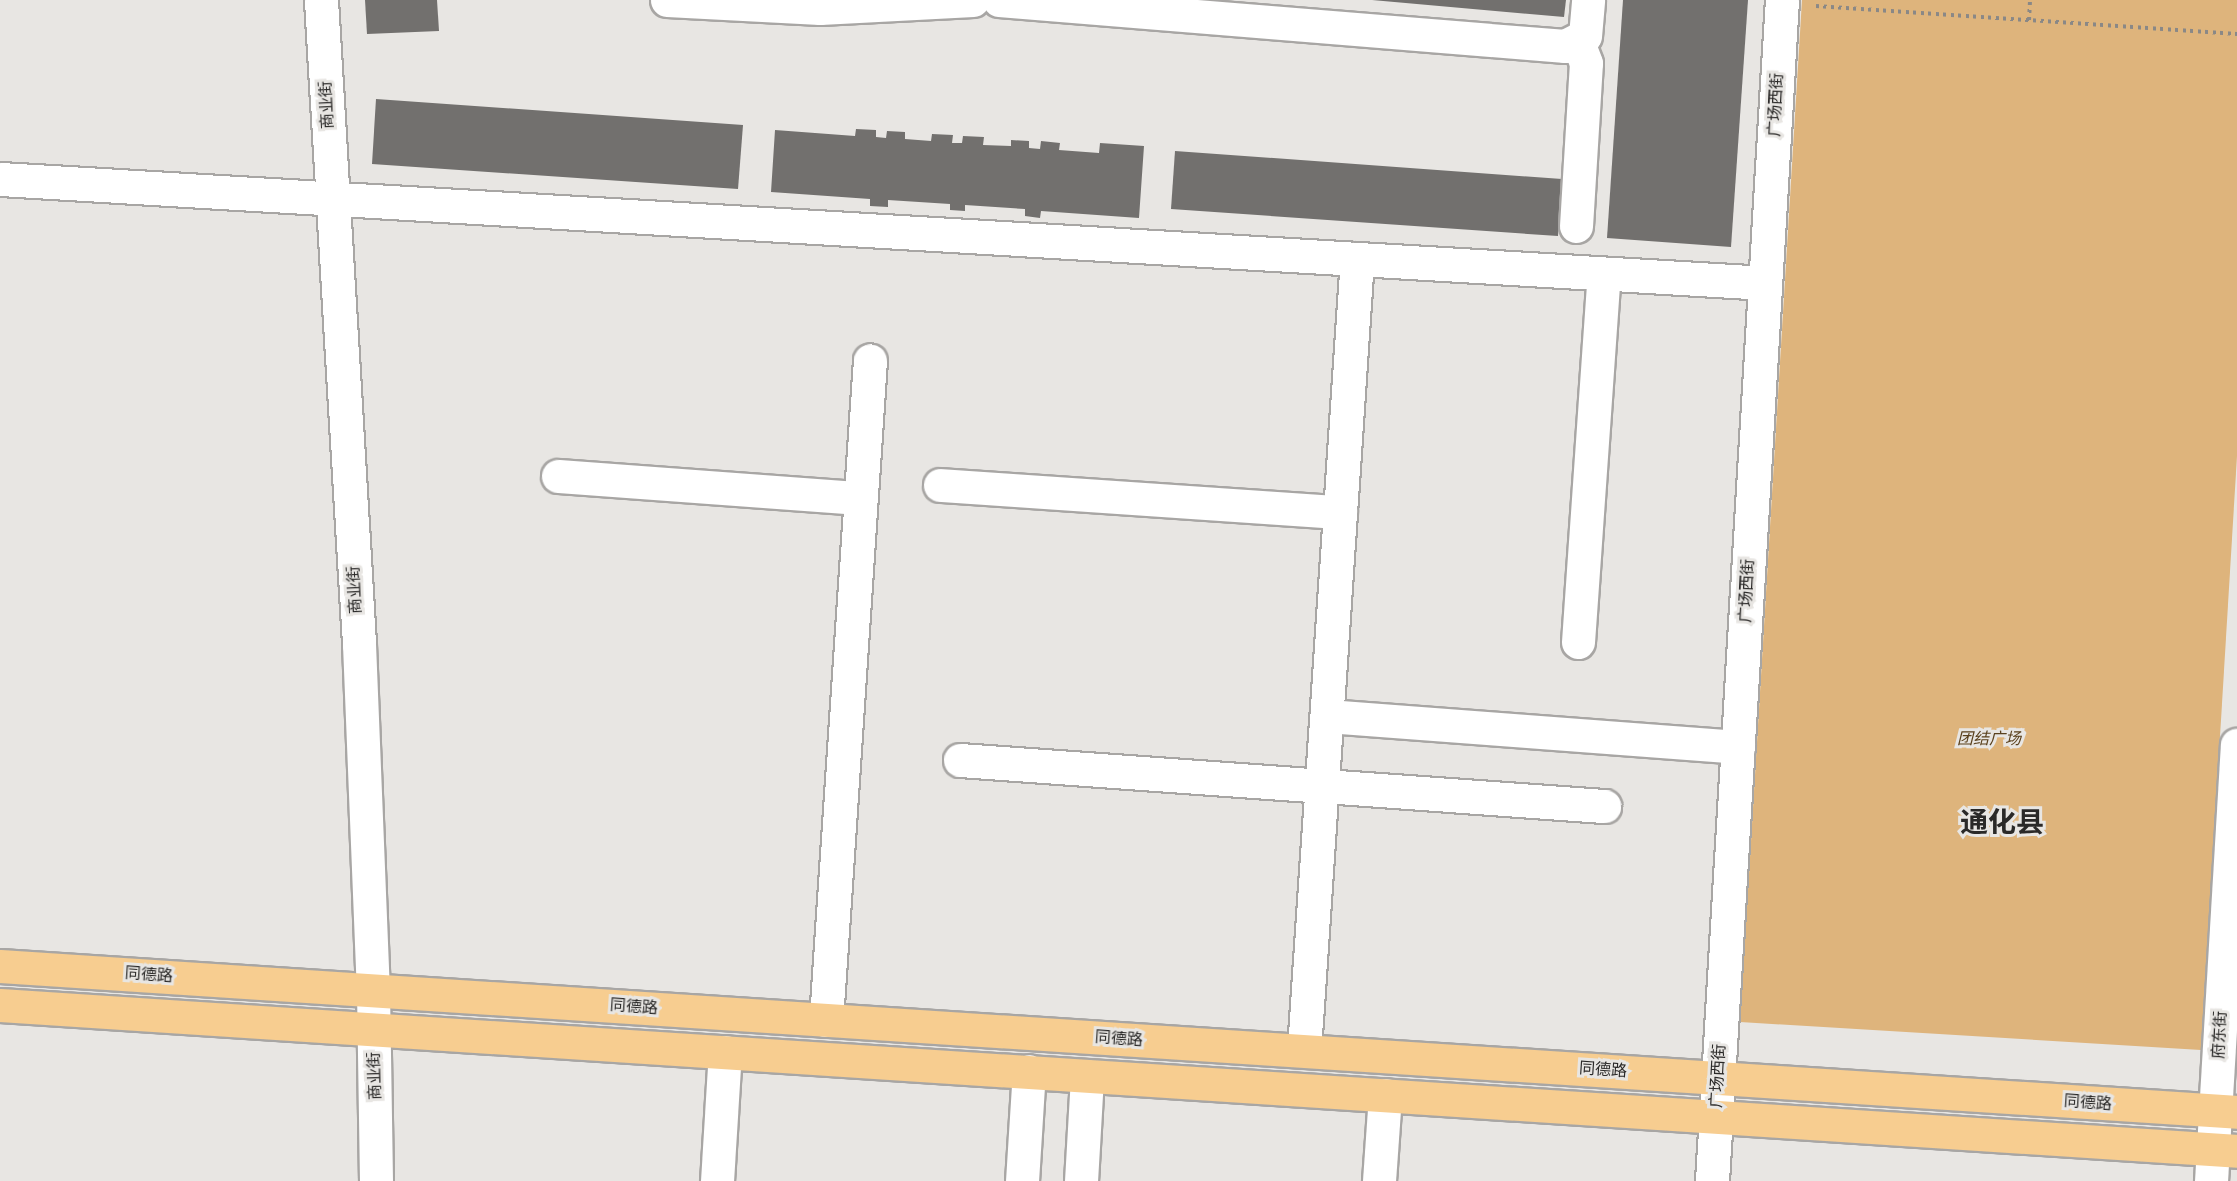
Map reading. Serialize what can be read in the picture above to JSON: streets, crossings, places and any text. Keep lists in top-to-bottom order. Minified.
{"streets":{"main road":["同德路"],"street":["商业街","广场西街","府东街"]},"crossings":[["商业街","同德路"],["广场西街","同德路"],["同德路","府东街"]],"districts":["通化县"],"parks":["团结广场"]}
